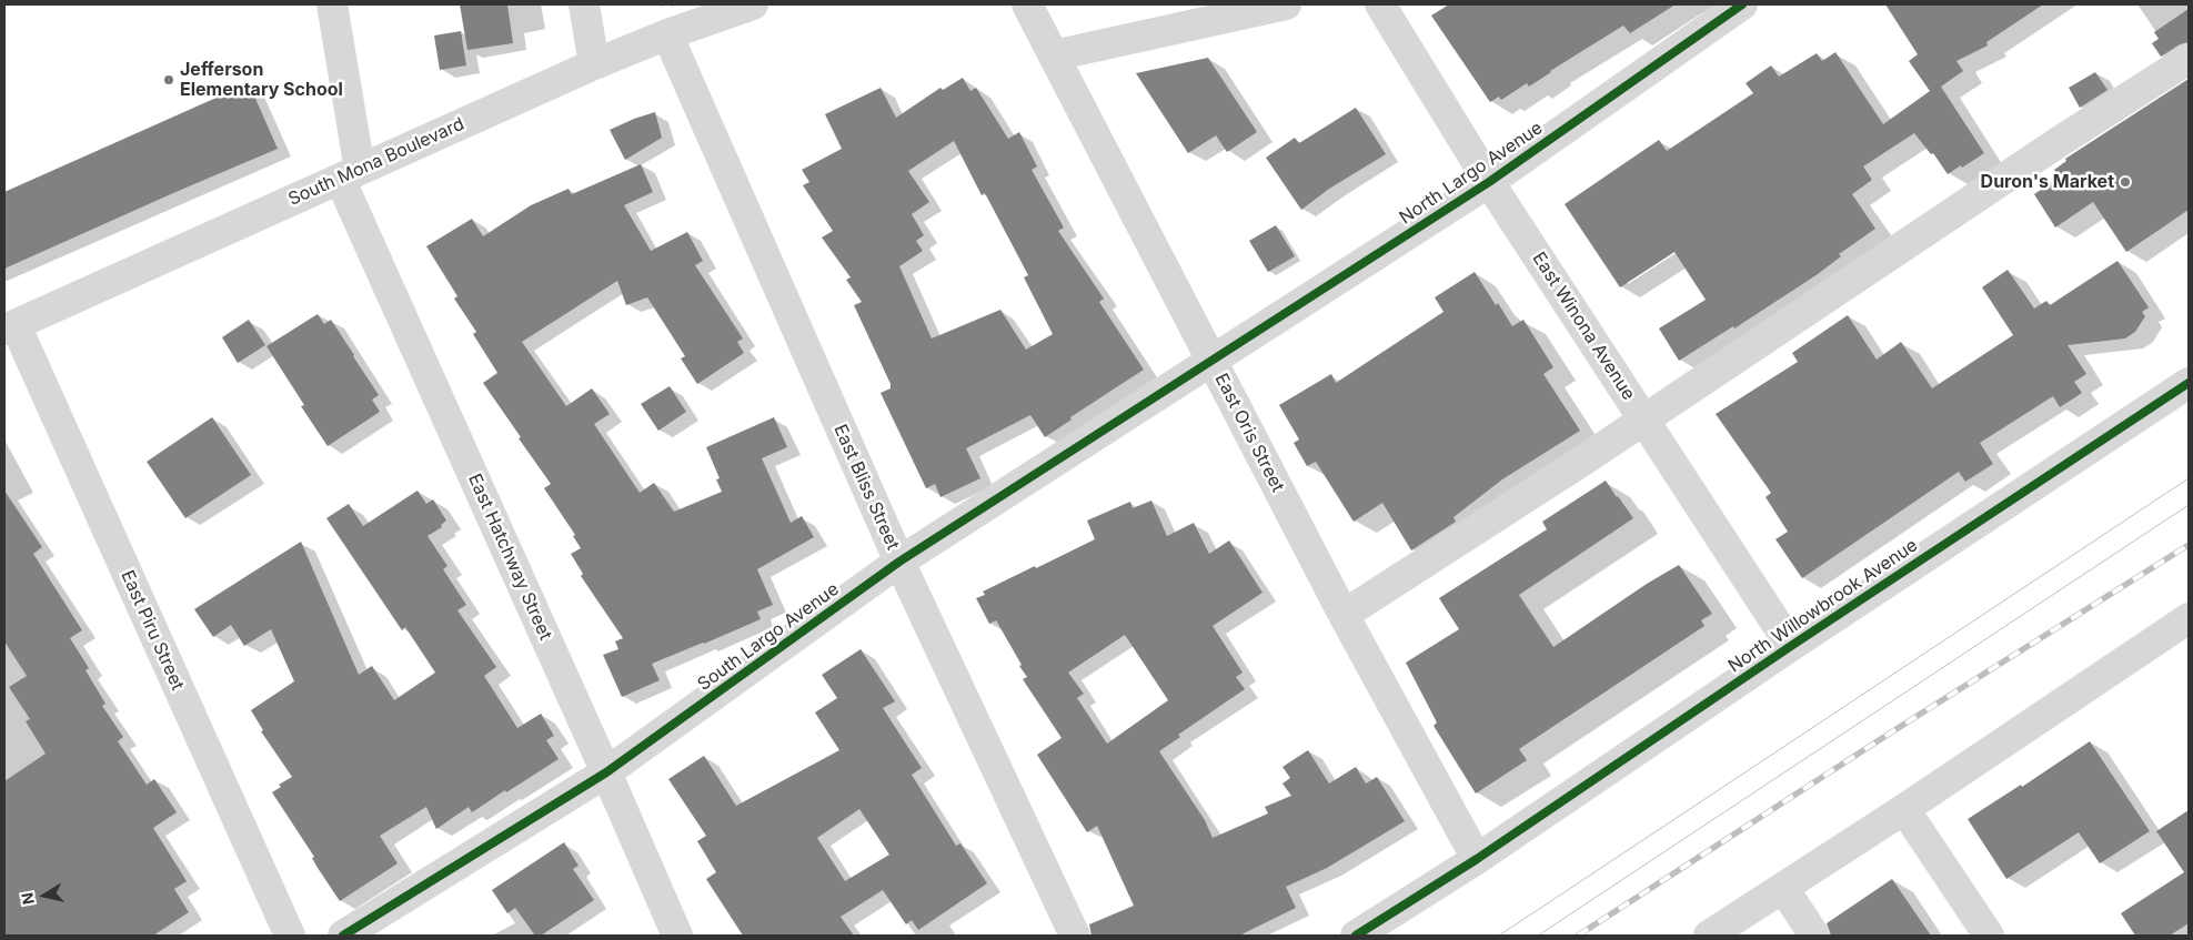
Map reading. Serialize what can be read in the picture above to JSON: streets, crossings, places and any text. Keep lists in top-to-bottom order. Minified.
{"streets":{"street":["South Mona Boulevard","North Largo Avenue","East Winona Avenue","East Oris Street","East Bliss Street","East Hatchway Street","North Willowbrook Avenue","East Piru Street","South Largo Avenue"]},"crossings":[["South Mona Boulevard","East Bliss Street"],["South Mona Boulevard","East Hatchway Street"],["South Mona Boulevard","East Piru Street"],["North Largo Avenue","East Winona Avenue"],["North Largo Avenue","East Oris Street"],["North Largo Avenue","South Largo Avenue"],["East Winona Avenue","North Willowbrook Avenue"],["East Oris Street","North Willowbrook Avenue"],["East Oris Street","South Largo Avenue"],["East Bliss Street","South Largo Avenue"],["East Hatchway Street","South Largo Avenue"]],"places":["Jefferson Elementary School","Duron's Market"],"north":"left"}
